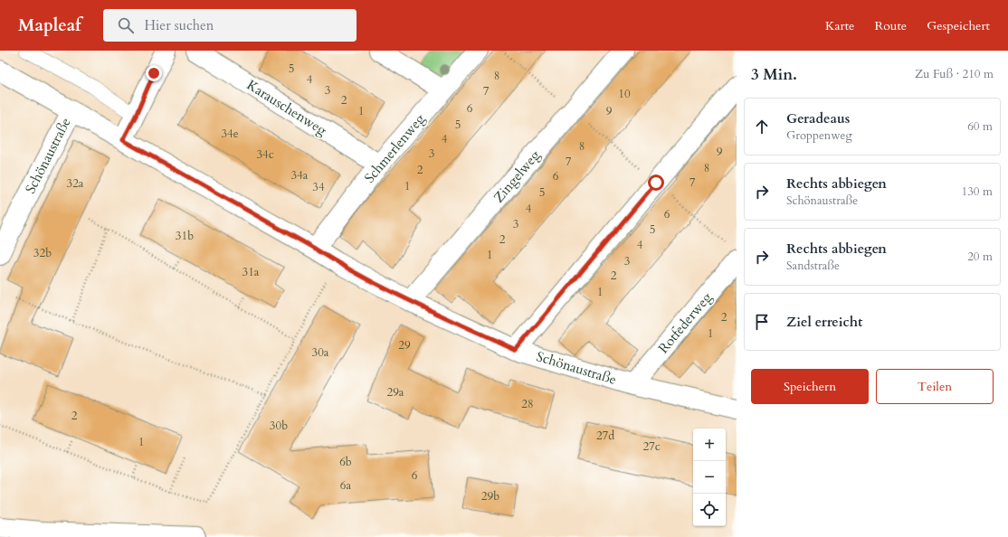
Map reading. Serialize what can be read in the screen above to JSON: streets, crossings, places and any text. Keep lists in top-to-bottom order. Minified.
{"streets":{"street":["Karauschenweg","Schmerlenweg","Schönaustraße","Zingelweg","Rotfederweg"]},"crossings":[["Karauschenweg","Schmerlenweg"],["Schmerlenweg","Schönaustraße"],["Schönaustraße","Zingelweg"],["Schönaustraße","Rotfederweg"]],"house_numbers":["5","8","4","3","7","10","2","6","1","9","5","34e","4","8","9","3","34c","7","8","2","34a","6","7","32a","1","34","5","4","6","3","5","31b","2","4","32b","1","3","31a","2","1","2","1","29","30a","29a","28","2","30b","27d","1","27c","6b","6","6a","29b"],"page":{"header":"Mapleaf","search":"Hier suchen","nav":["Karte","Route","Gespeichert"],"heading":["3 Min.","Zu Fuß · 210 m"],"list":[["Geradeaus","Groppenweg","60 m"],["Rechts abbiegen","Schönaustraße","130 m"],["Rechts abbiegen","Sandstraße","20 m"],"Ziel erreicht"],"buttons":["Speichern","Teilen"],"map_buttons":["+","−"]}}
